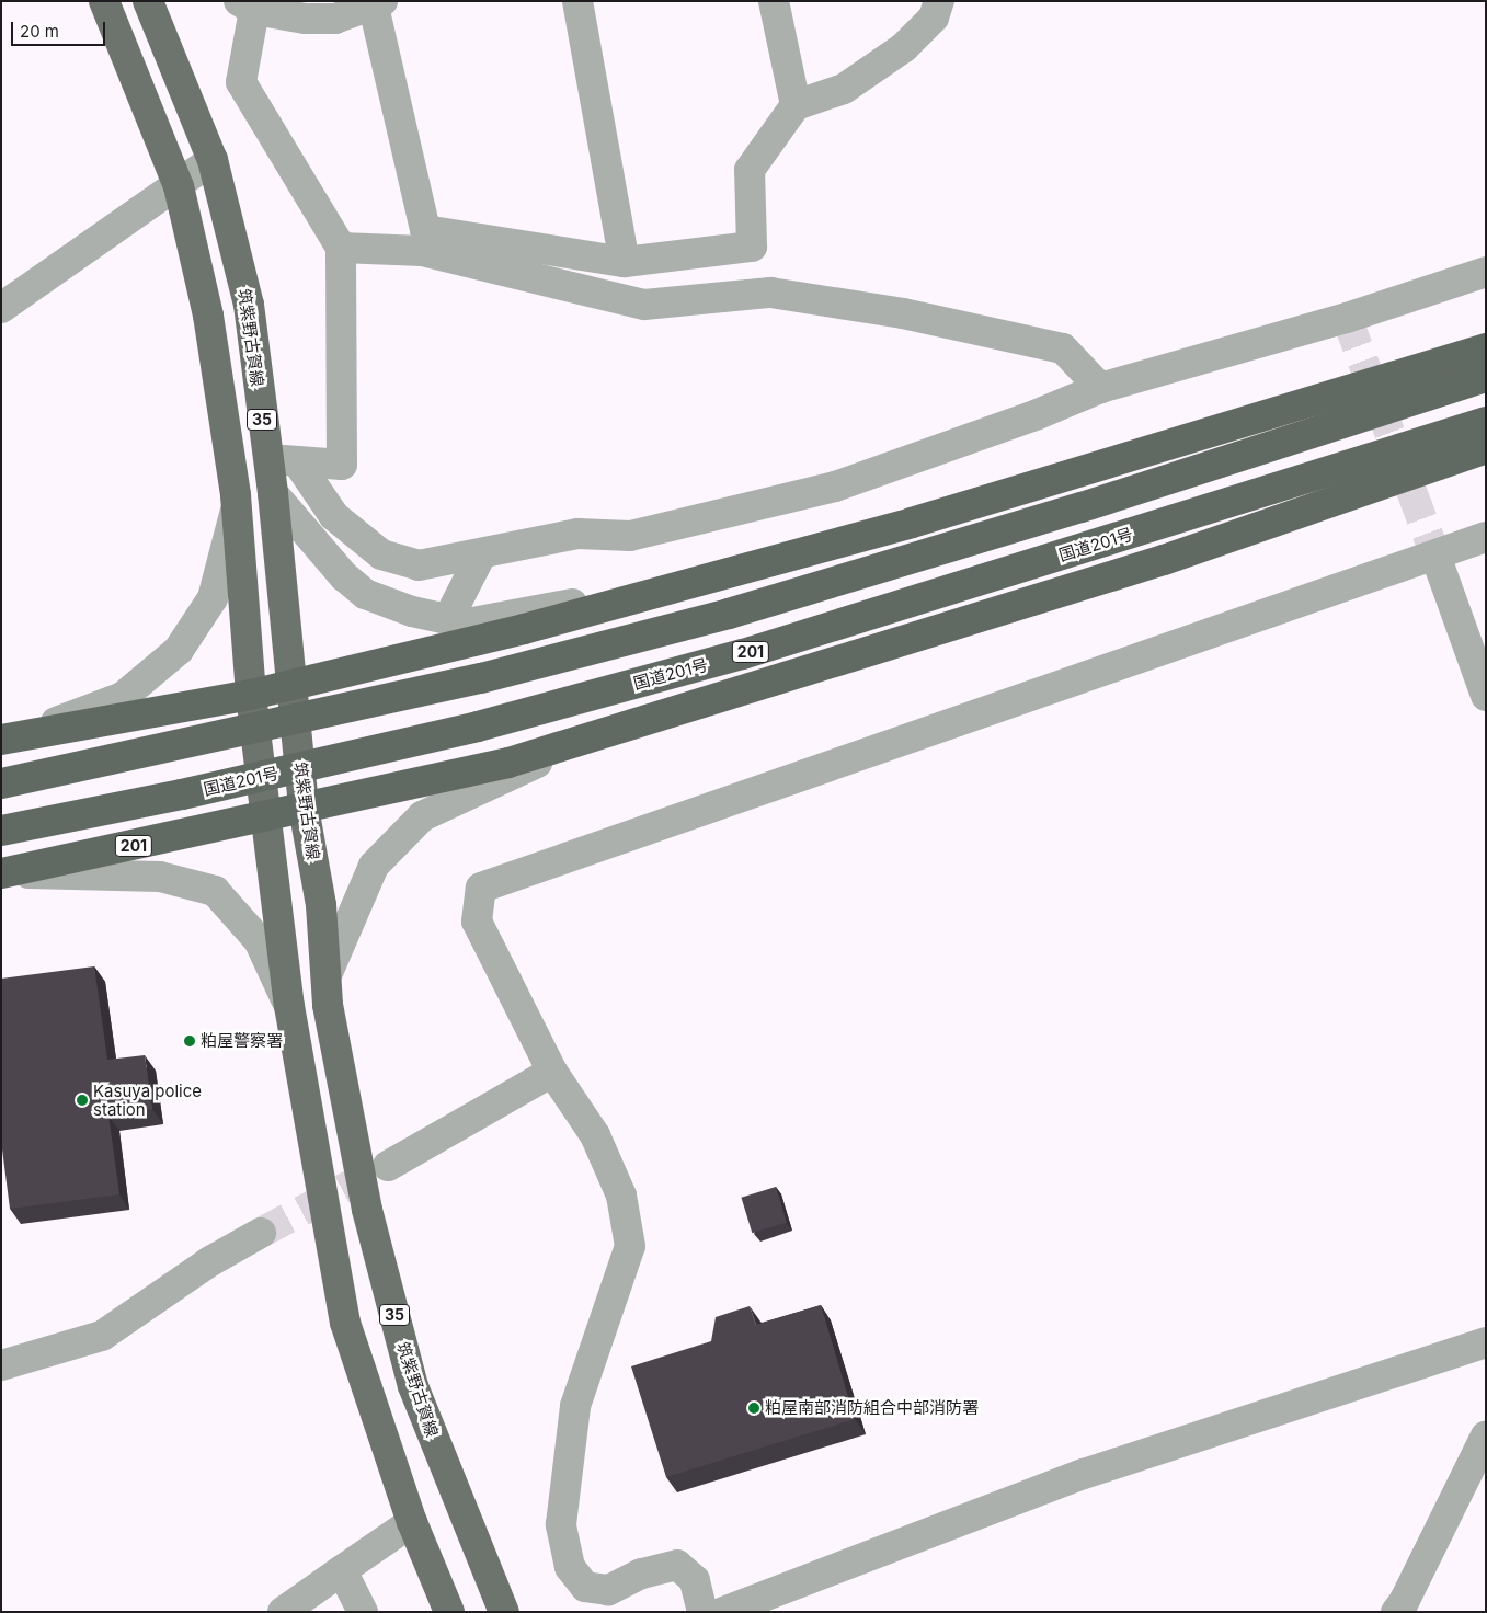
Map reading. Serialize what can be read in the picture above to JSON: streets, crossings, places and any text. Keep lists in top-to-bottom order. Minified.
{"streets":{"highway":["国道201号","201"],"main road":["筑紫野古賀線","35"]},"crossings":[["筑紫野古賀線","201"],["35","201"]],"places":["粕屋警察署","Kasuya police station","粕屋南部消防組合中部消防署"],"scale_bar":"20 m"}
